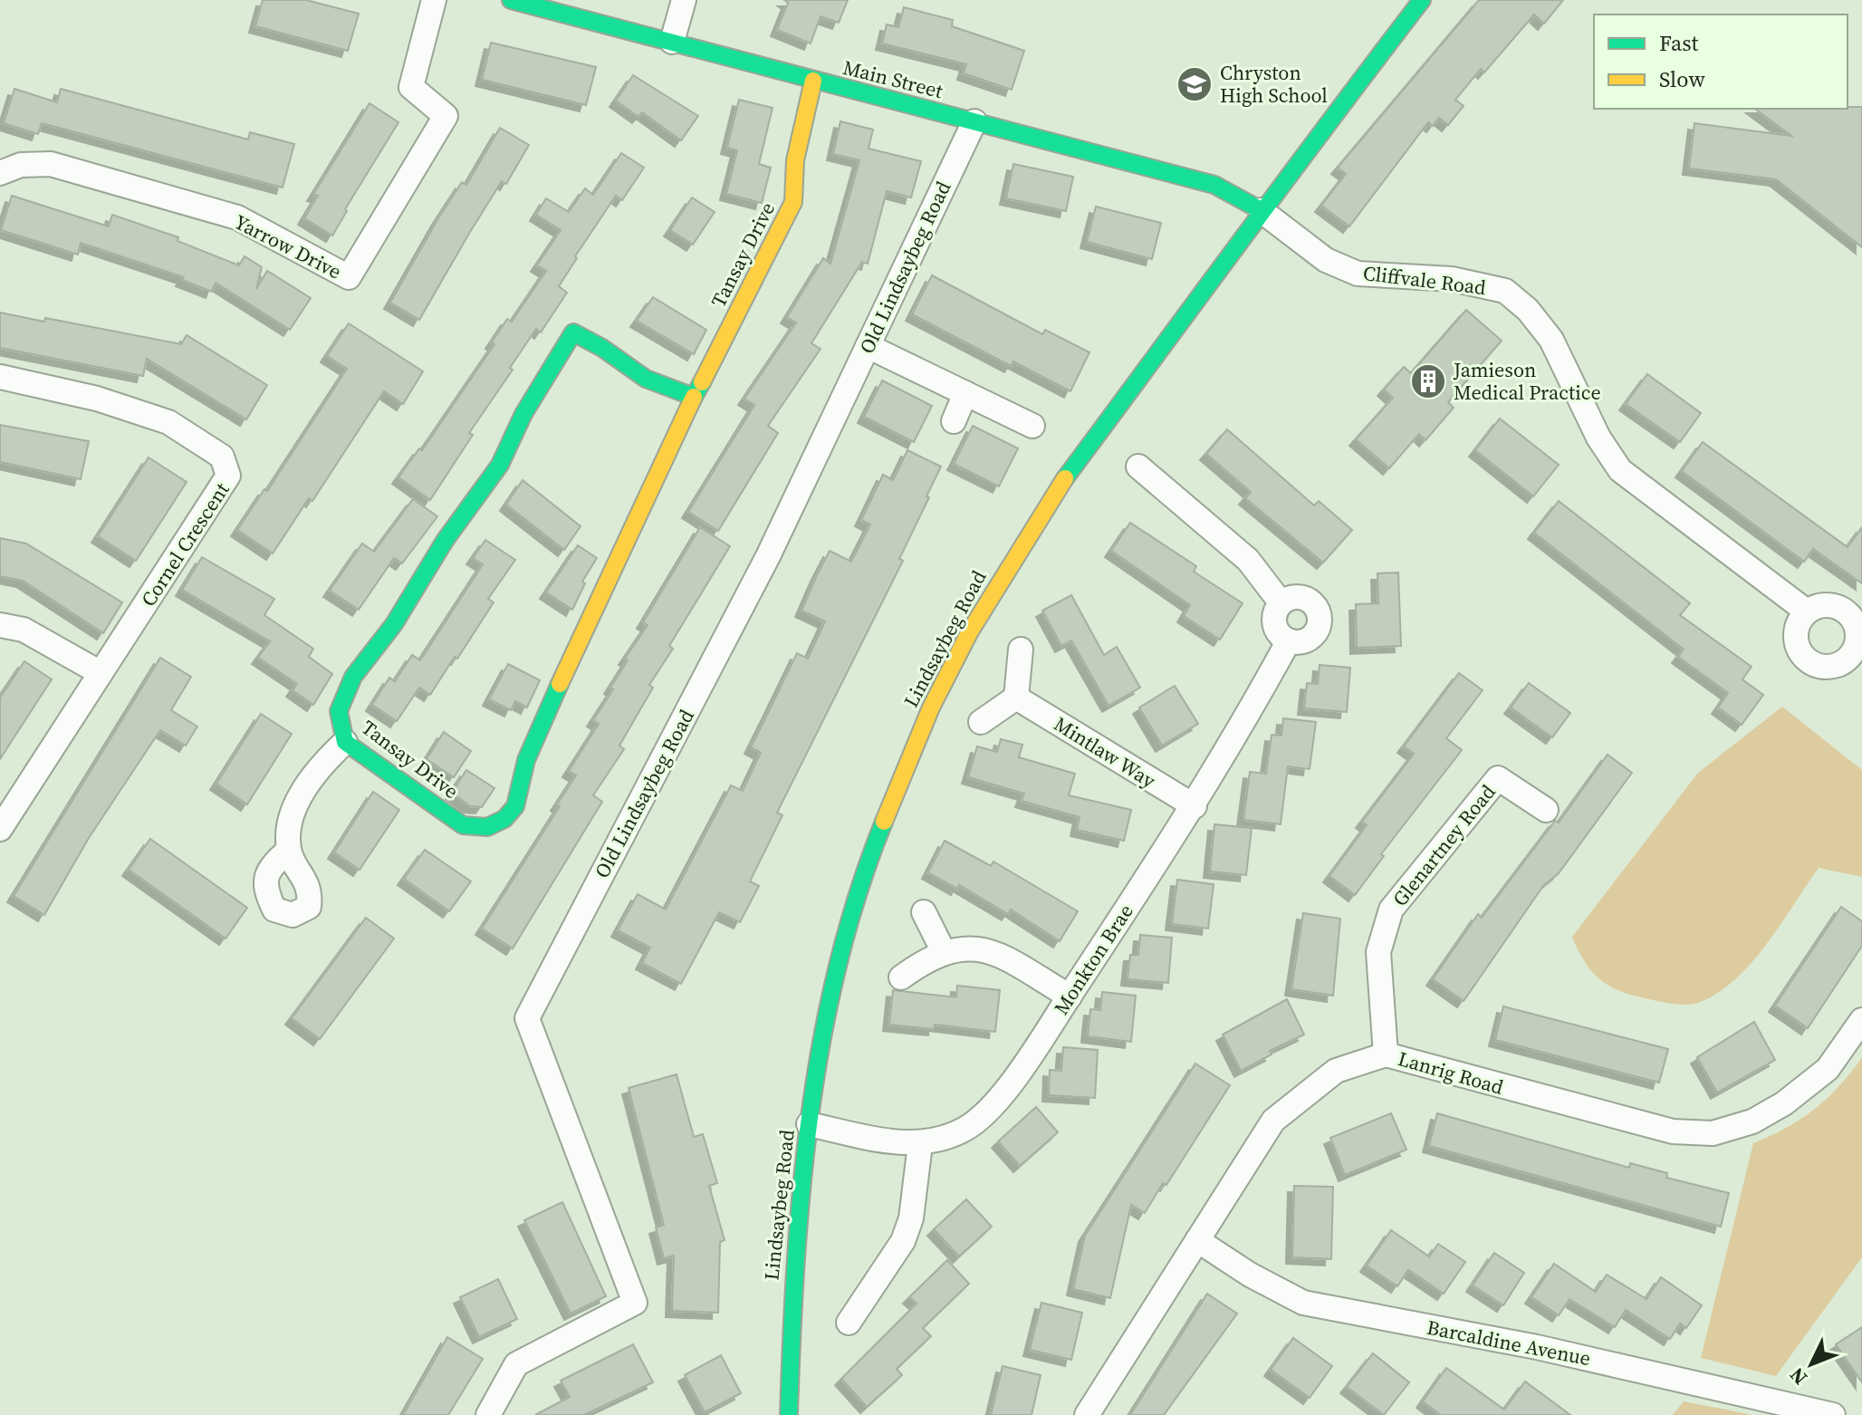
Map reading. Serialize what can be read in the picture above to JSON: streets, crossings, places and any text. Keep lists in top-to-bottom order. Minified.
{"streets":{"street":["Main Street","Yarrow Drive","Tansay Drive","Old Lindsaybeg Road","Cliffvale Road","Cornel Crescent","Lindsaybeg Road","Mintlaw Way","Glenartney Road","Monkton Brae","Lanrig Road","Barcaldine Avenue"]},"crossings":[["Main Street","Tansay Drive"],["Main Street","Old Lindsaybeg Road"],["Main Street","Cliffvale Road"],["Main Street","Lindsaybeg Road"],["Cliffvale Road","Lindsaybeg Road"],["Lindsaybeg Road","Monkton Brae"],["Mintlaw Way","Monkton Brae"],["Glenartney Road","Lanrig Road"],["Lanrig Road","Barcaldine Avenue"]],"places":{"school or university":["Chryston High School"],"building":["Jamieson Medical Practice"]},"legend":["Fast","Slow"],"north":"bottom left"}
